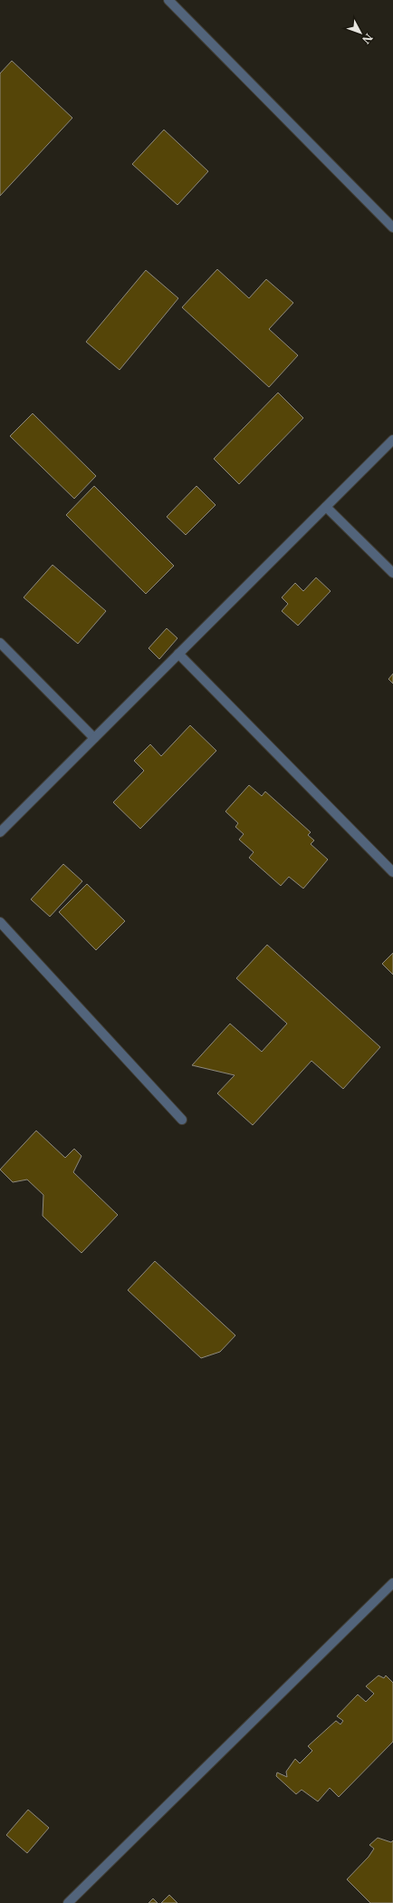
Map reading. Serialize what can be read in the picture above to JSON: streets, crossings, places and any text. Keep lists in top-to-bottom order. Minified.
{"north":"bottom right"}
